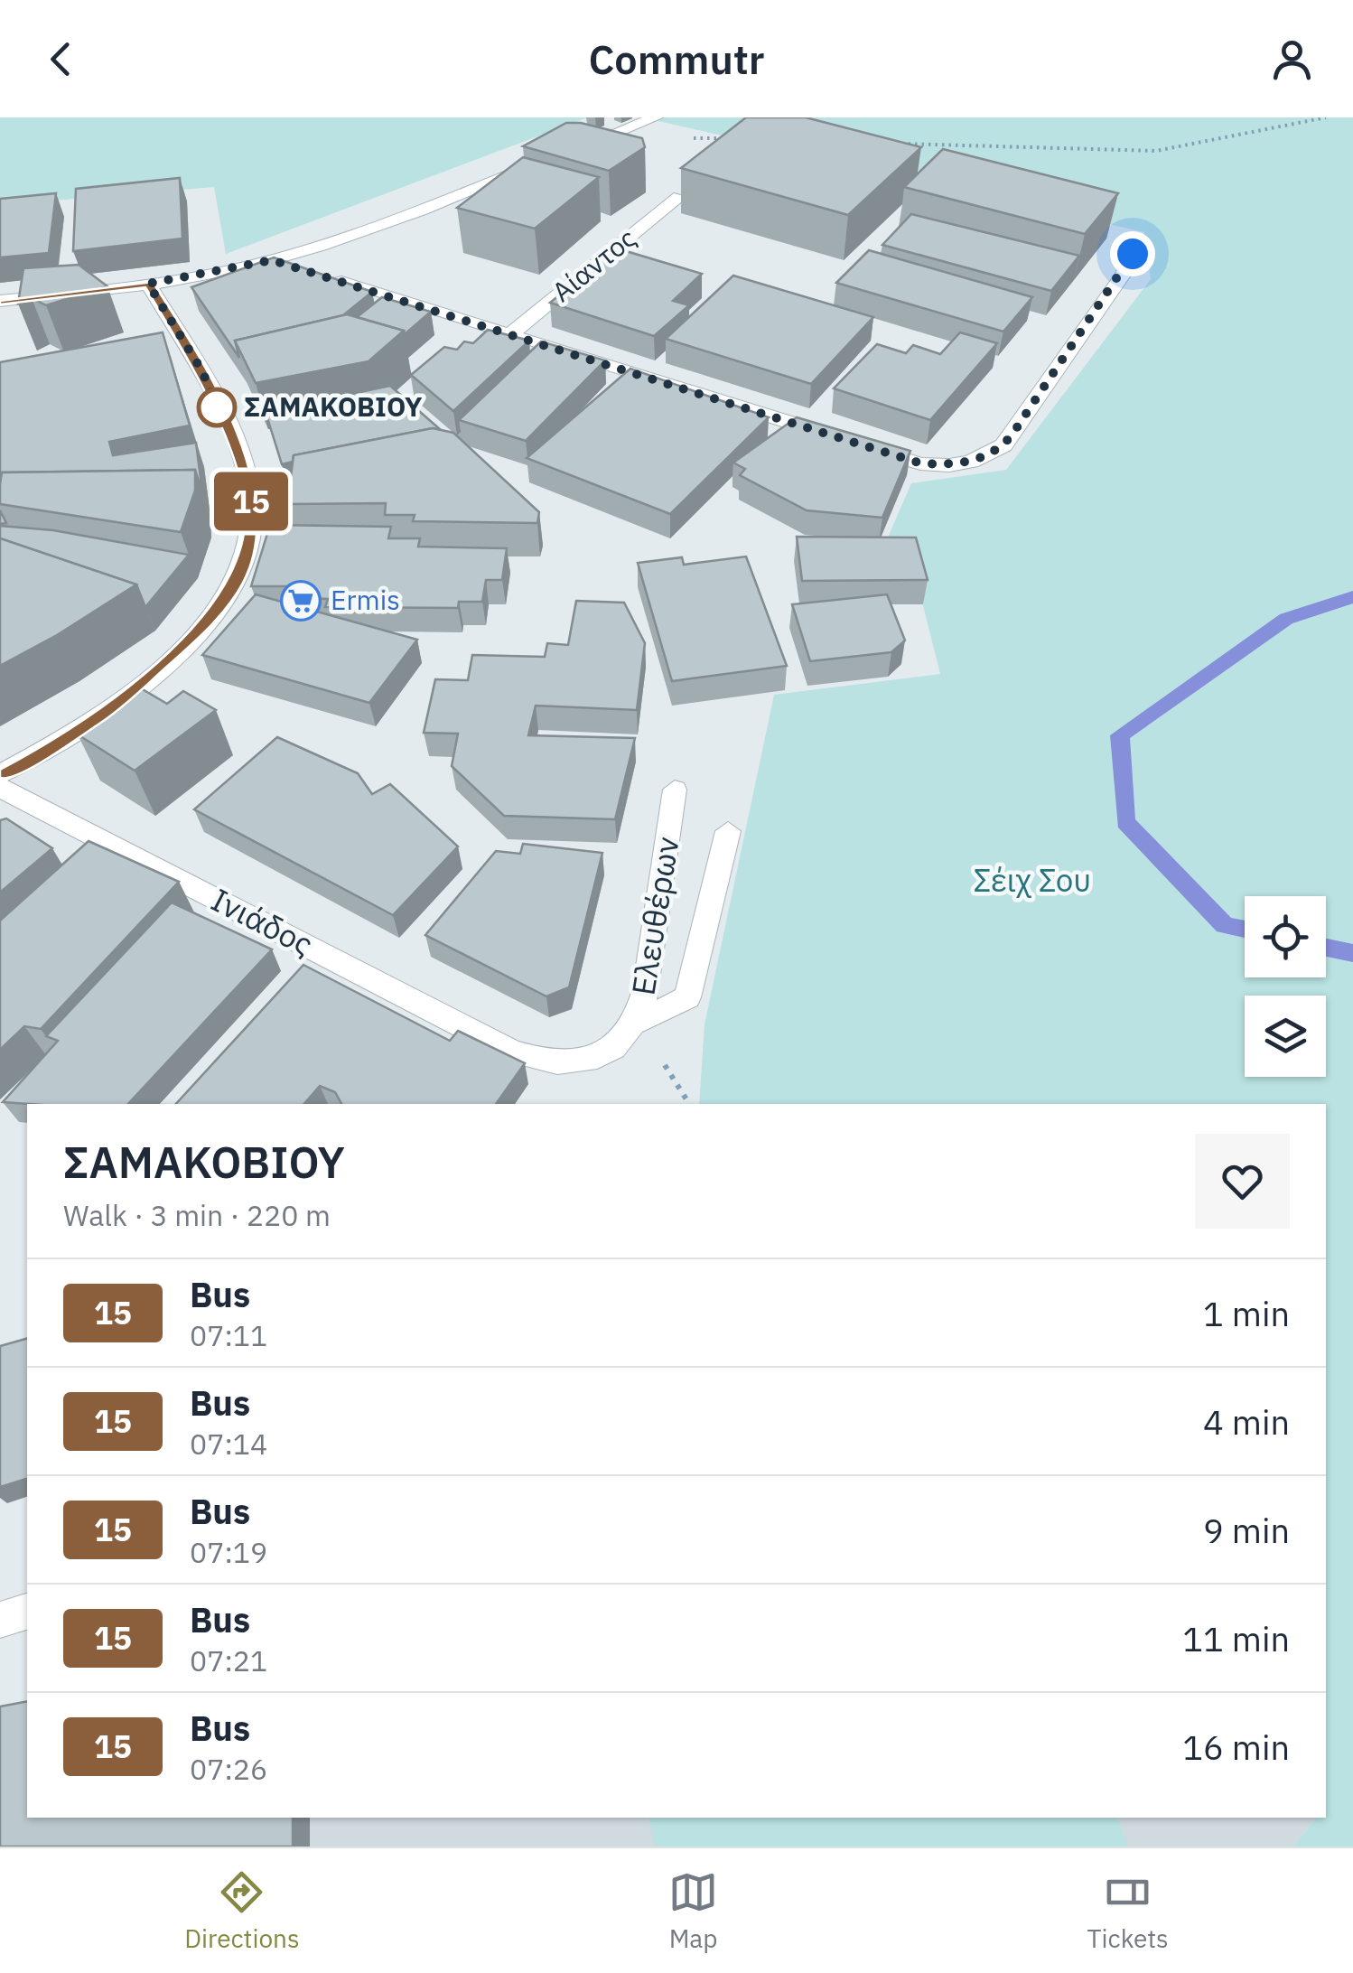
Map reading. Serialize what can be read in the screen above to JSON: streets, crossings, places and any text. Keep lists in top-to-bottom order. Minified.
{"streets":{"street":["Αίαντος","Ελευθέρων","Ινιάδος"]},"crossings":[["Ελευθέρων","Ινιάδος"]],"parks":["Σέιχ Σου"],"places":{"other":["ΣΑΜΑΚΟΒΙΟΥ"],"supermarket":["Ermis"]},"lines":["bus line 15"],"page":{"header":"Commutr","on_map":"15","heading":["ΣΑΜΑΚΟΒΙΟΥ","Walk · 3 min · 220 m"],"list":[{"mark":"15","name":"Bus","note":"07:11","value":"1 min"},{"mark":"15","name":"Bus","note":"07:14","value":"4 min"},{"mark":"15","name":"Bus","note":"07:19","value":"9 min"},{"mark":"15","name":"Bus","note":"07:21","value":"11 min"},{"mark":"15","name":"Bus","note":"07:26","value":"16 min"}],"tabs":["Directions","Map","Tickets"]}}
